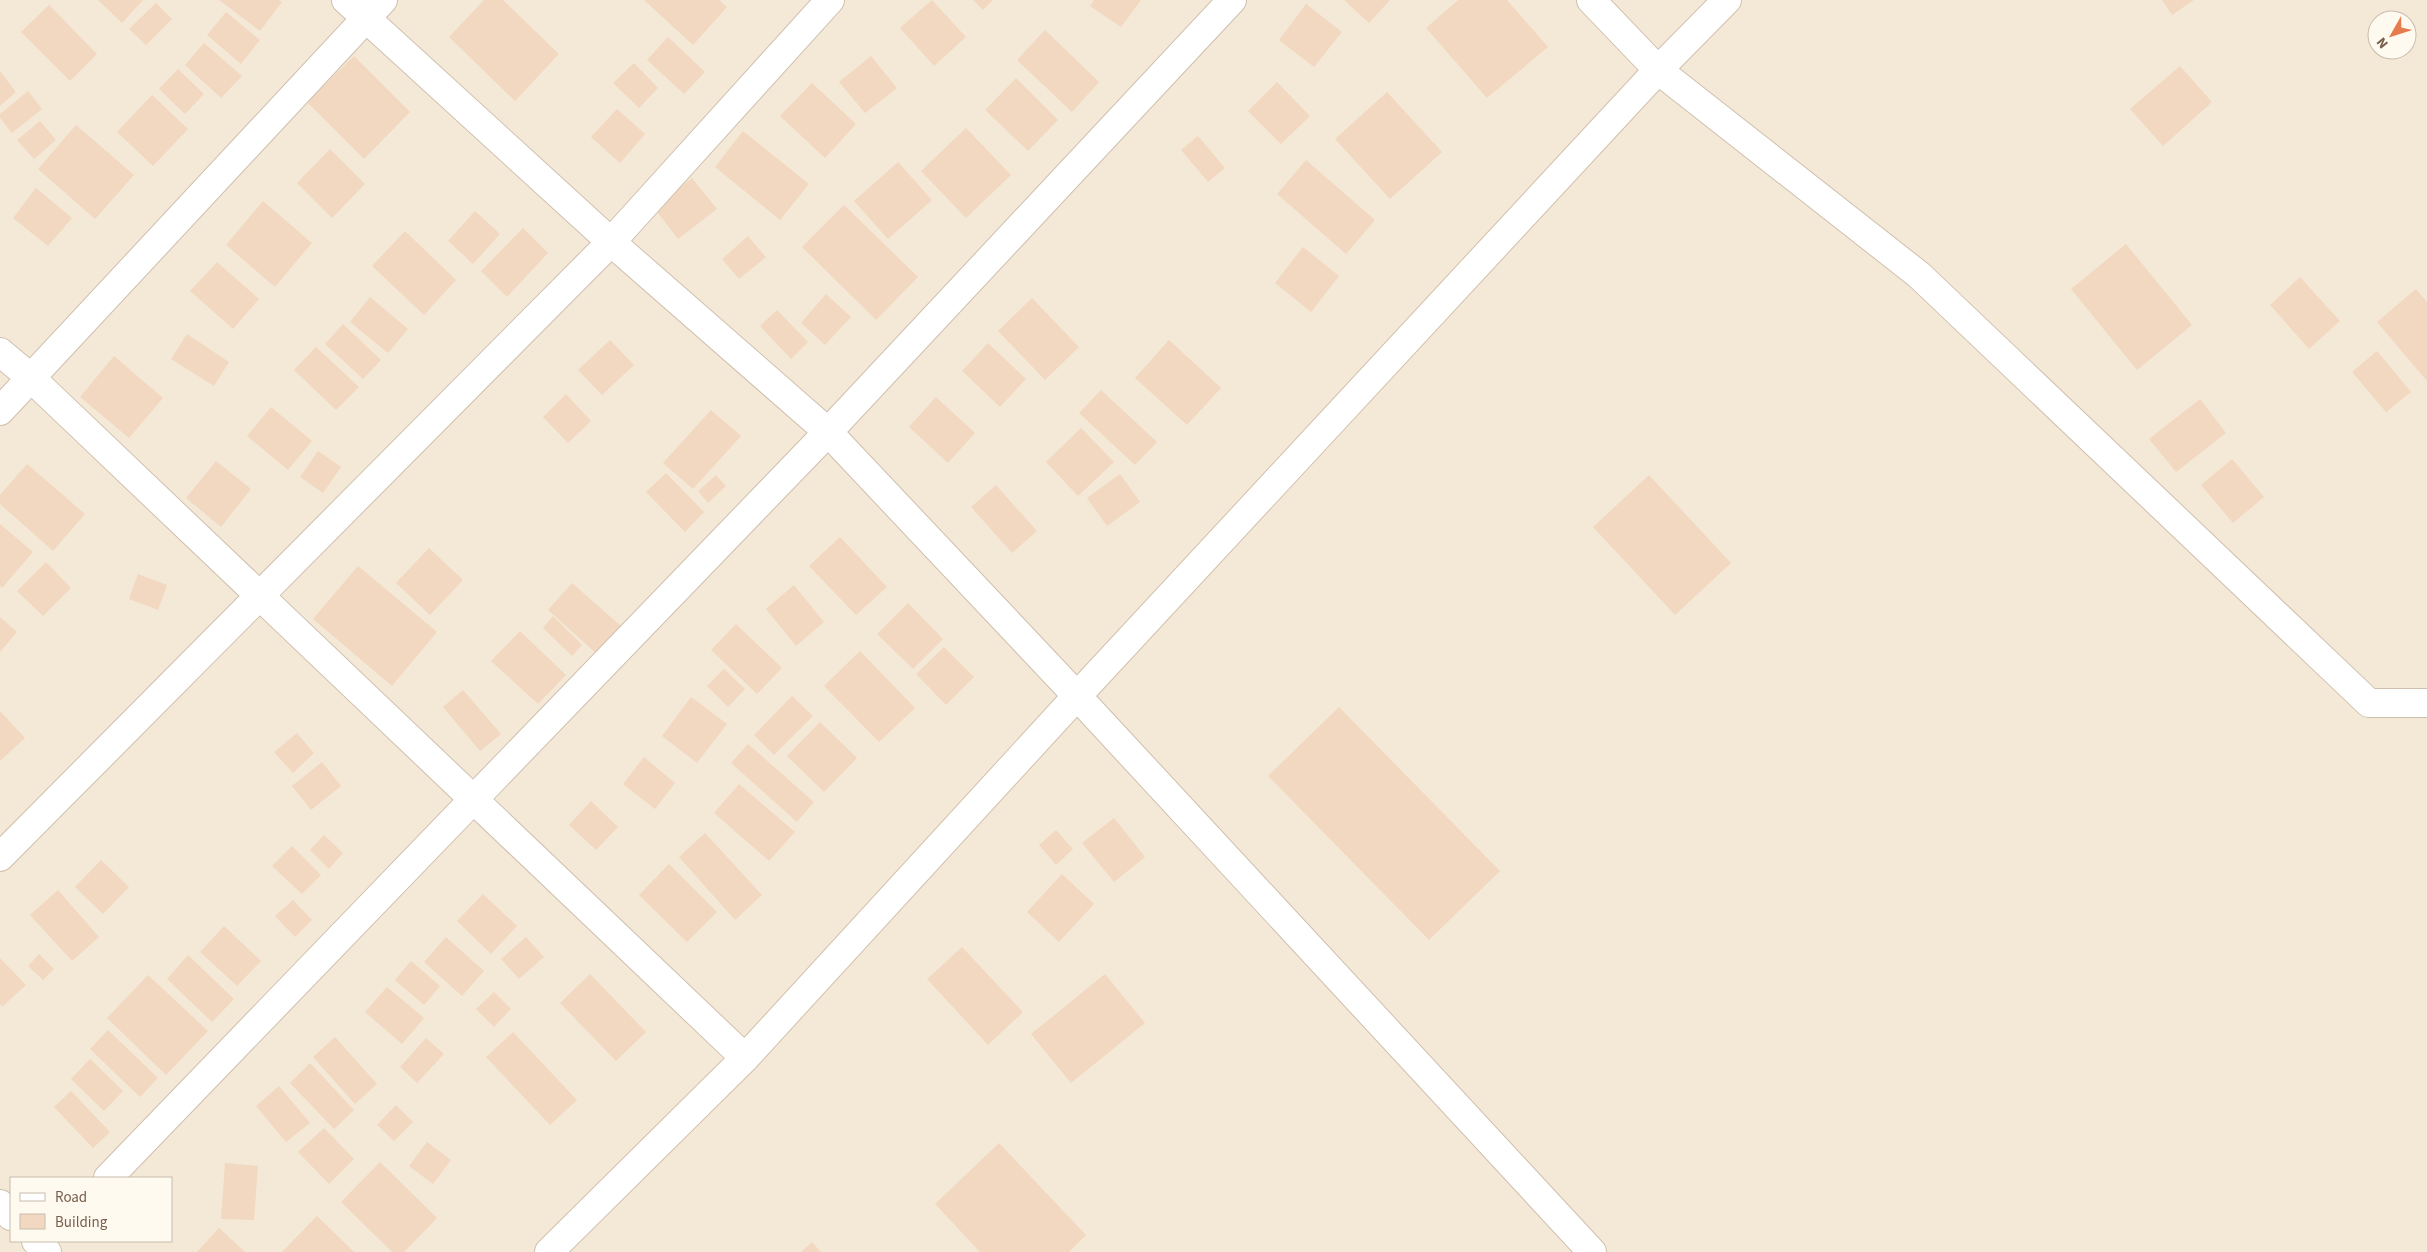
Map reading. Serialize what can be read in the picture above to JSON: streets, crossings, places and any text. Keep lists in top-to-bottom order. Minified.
{"legend":["Road","Building"],"north":"bottom left"}
